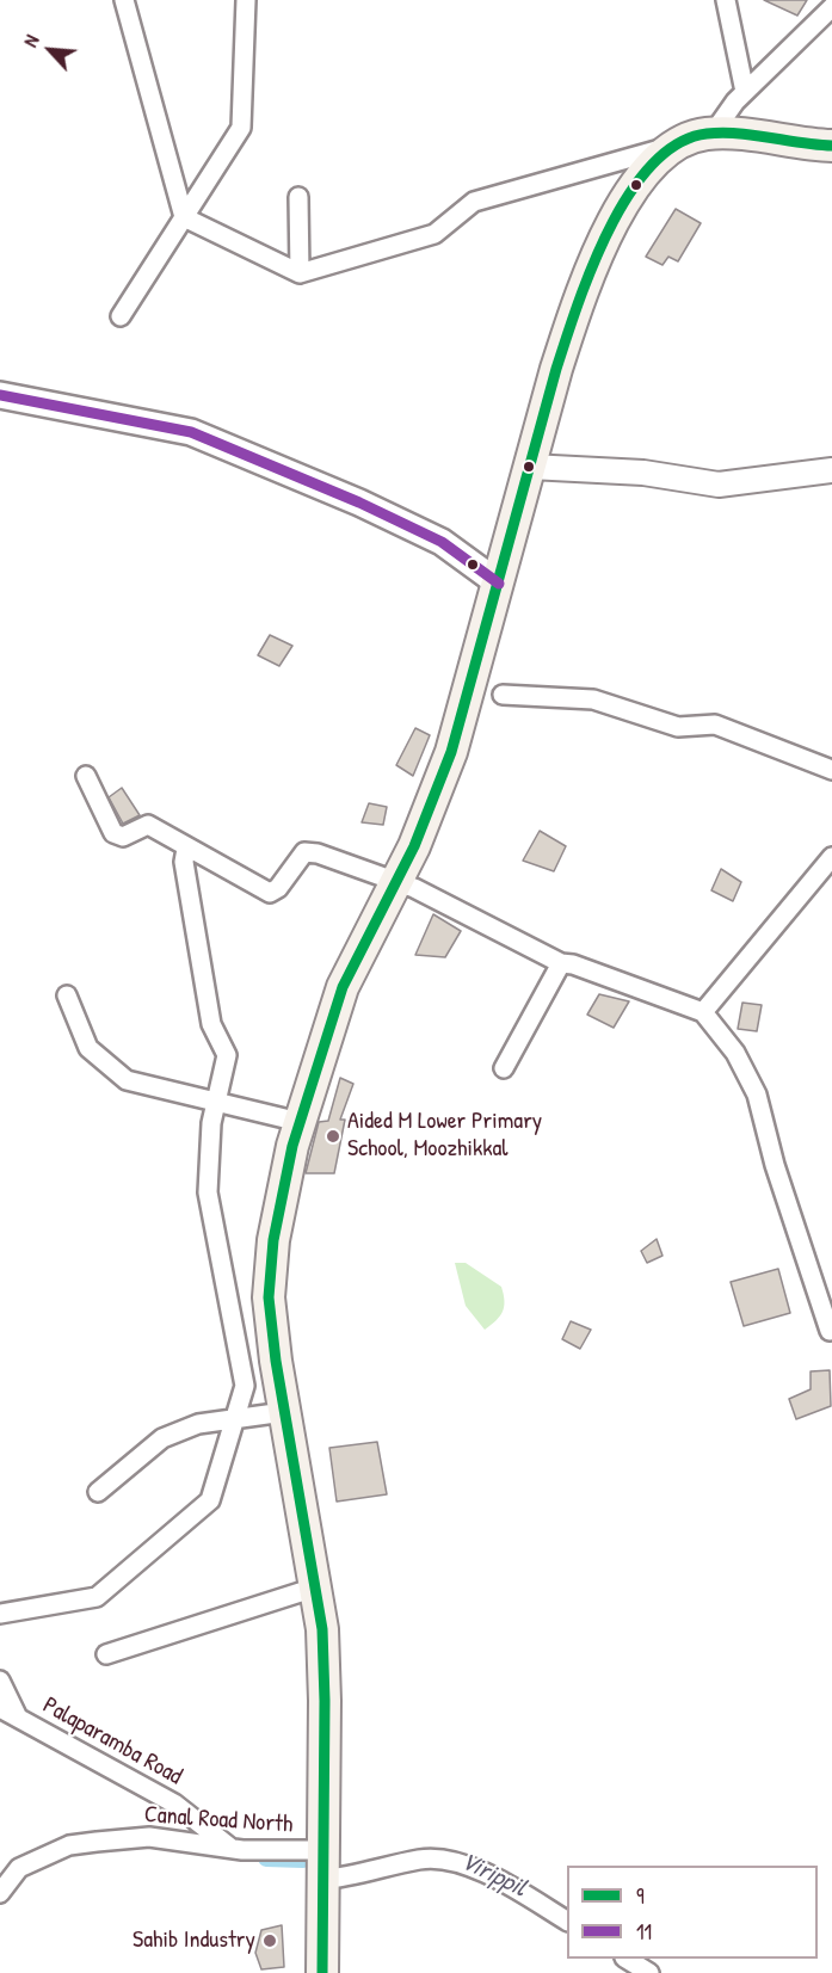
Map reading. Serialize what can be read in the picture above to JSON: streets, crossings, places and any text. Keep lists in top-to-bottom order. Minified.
{"streets":{"street":["Palaparamba Road","Canal Road North"]},"crossings":[["Palaparamba Road","Canal Road North"]],"water":["Virippil"],"places":["Aided M Lower Primary School, Moozhikkal","Sahib Industry"],"lines":["transit line 9","transit line 11"],"legend":["9","11"],"north":"top left"}
